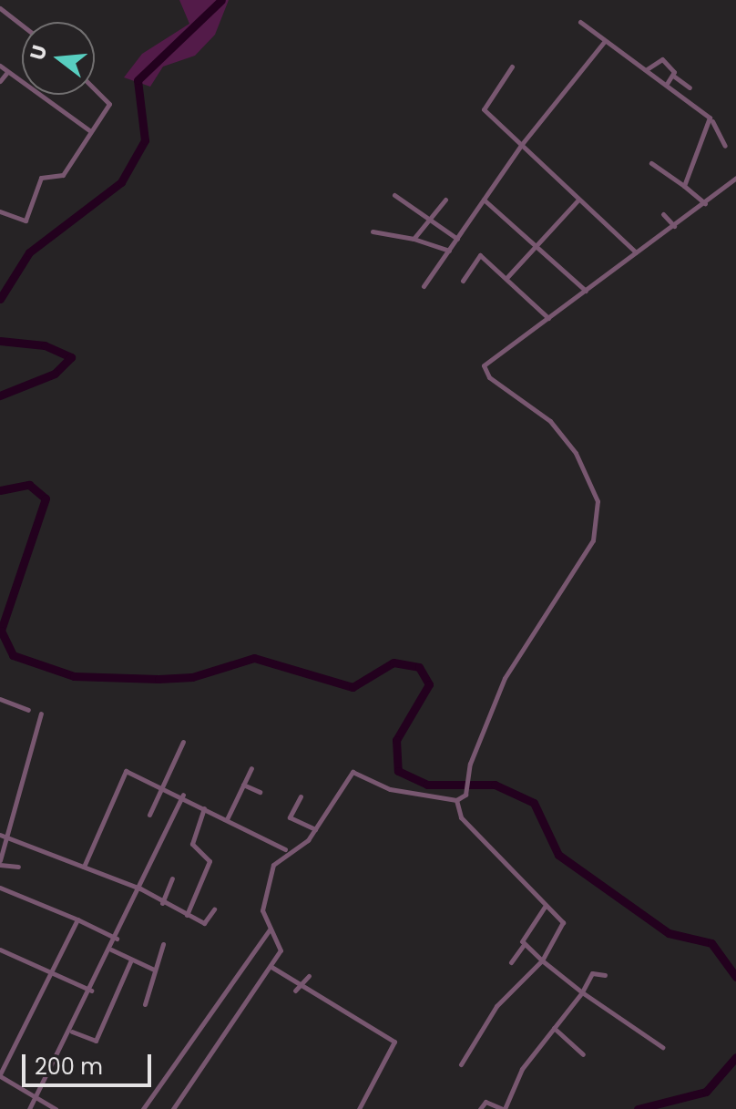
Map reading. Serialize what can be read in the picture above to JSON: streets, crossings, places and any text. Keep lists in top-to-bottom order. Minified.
{"scale_bar":"200 m","north":"left"}
